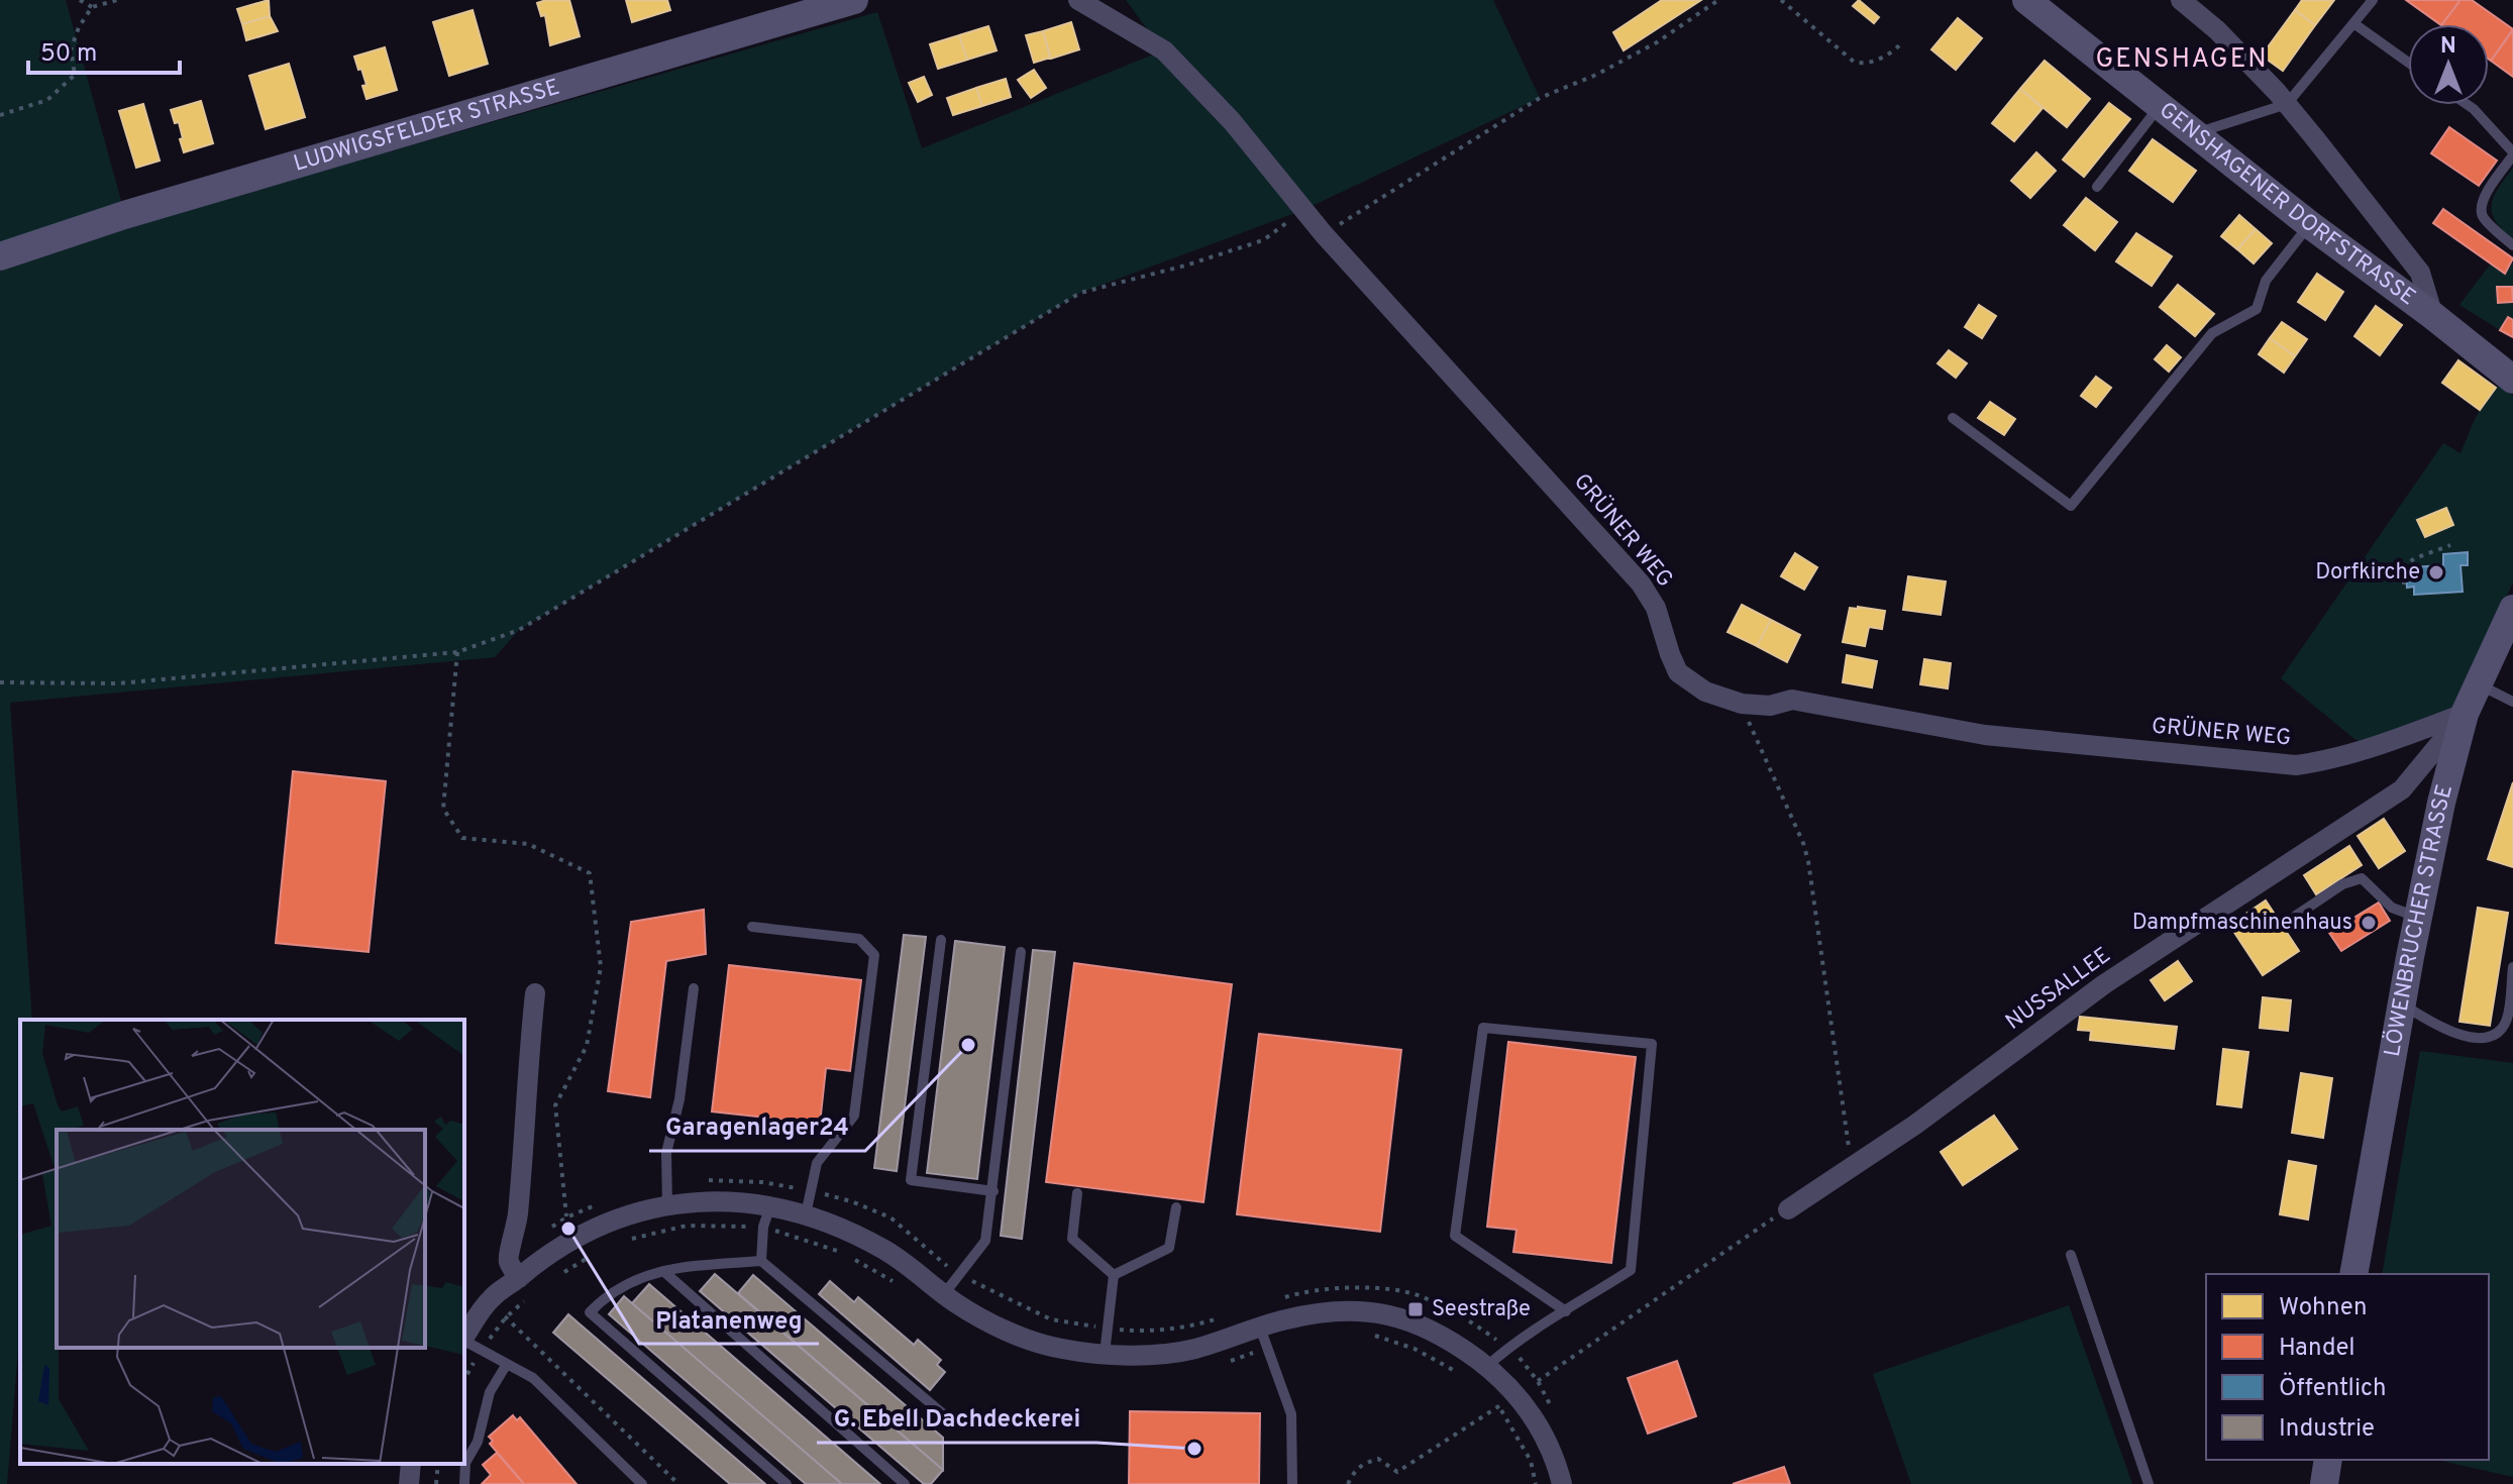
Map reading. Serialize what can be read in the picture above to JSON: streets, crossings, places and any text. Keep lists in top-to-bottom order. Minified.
{"streets":{"street":["LUDWIGSFELDER STRASSE","GENSHAGENER DORFSTRASSE","GRÜNER WEG","LÖWENBRUCHER STRASSE","NUSSALLEE"]},"crossings":[["GRÜNER WEG","LÖWENBRUCHER STRASSE"],["GRÜNER WEG","NUSSALLEE"],["LÖWENBRUCHER STRASSE","NUSSALLEE"]],"districts":["GENSHAGEN"],"places":{"other":["Dorfkirche","Dampfmaschinenhaus","Garagenlager24","Platanenweg","G. Ebell Dachdeckerei"],"transit":["Seestraße"]},"legend":["Wohnen","Handel","Öffentlich","Industrie"],"scale_bar":"50 m","north":"top"}
